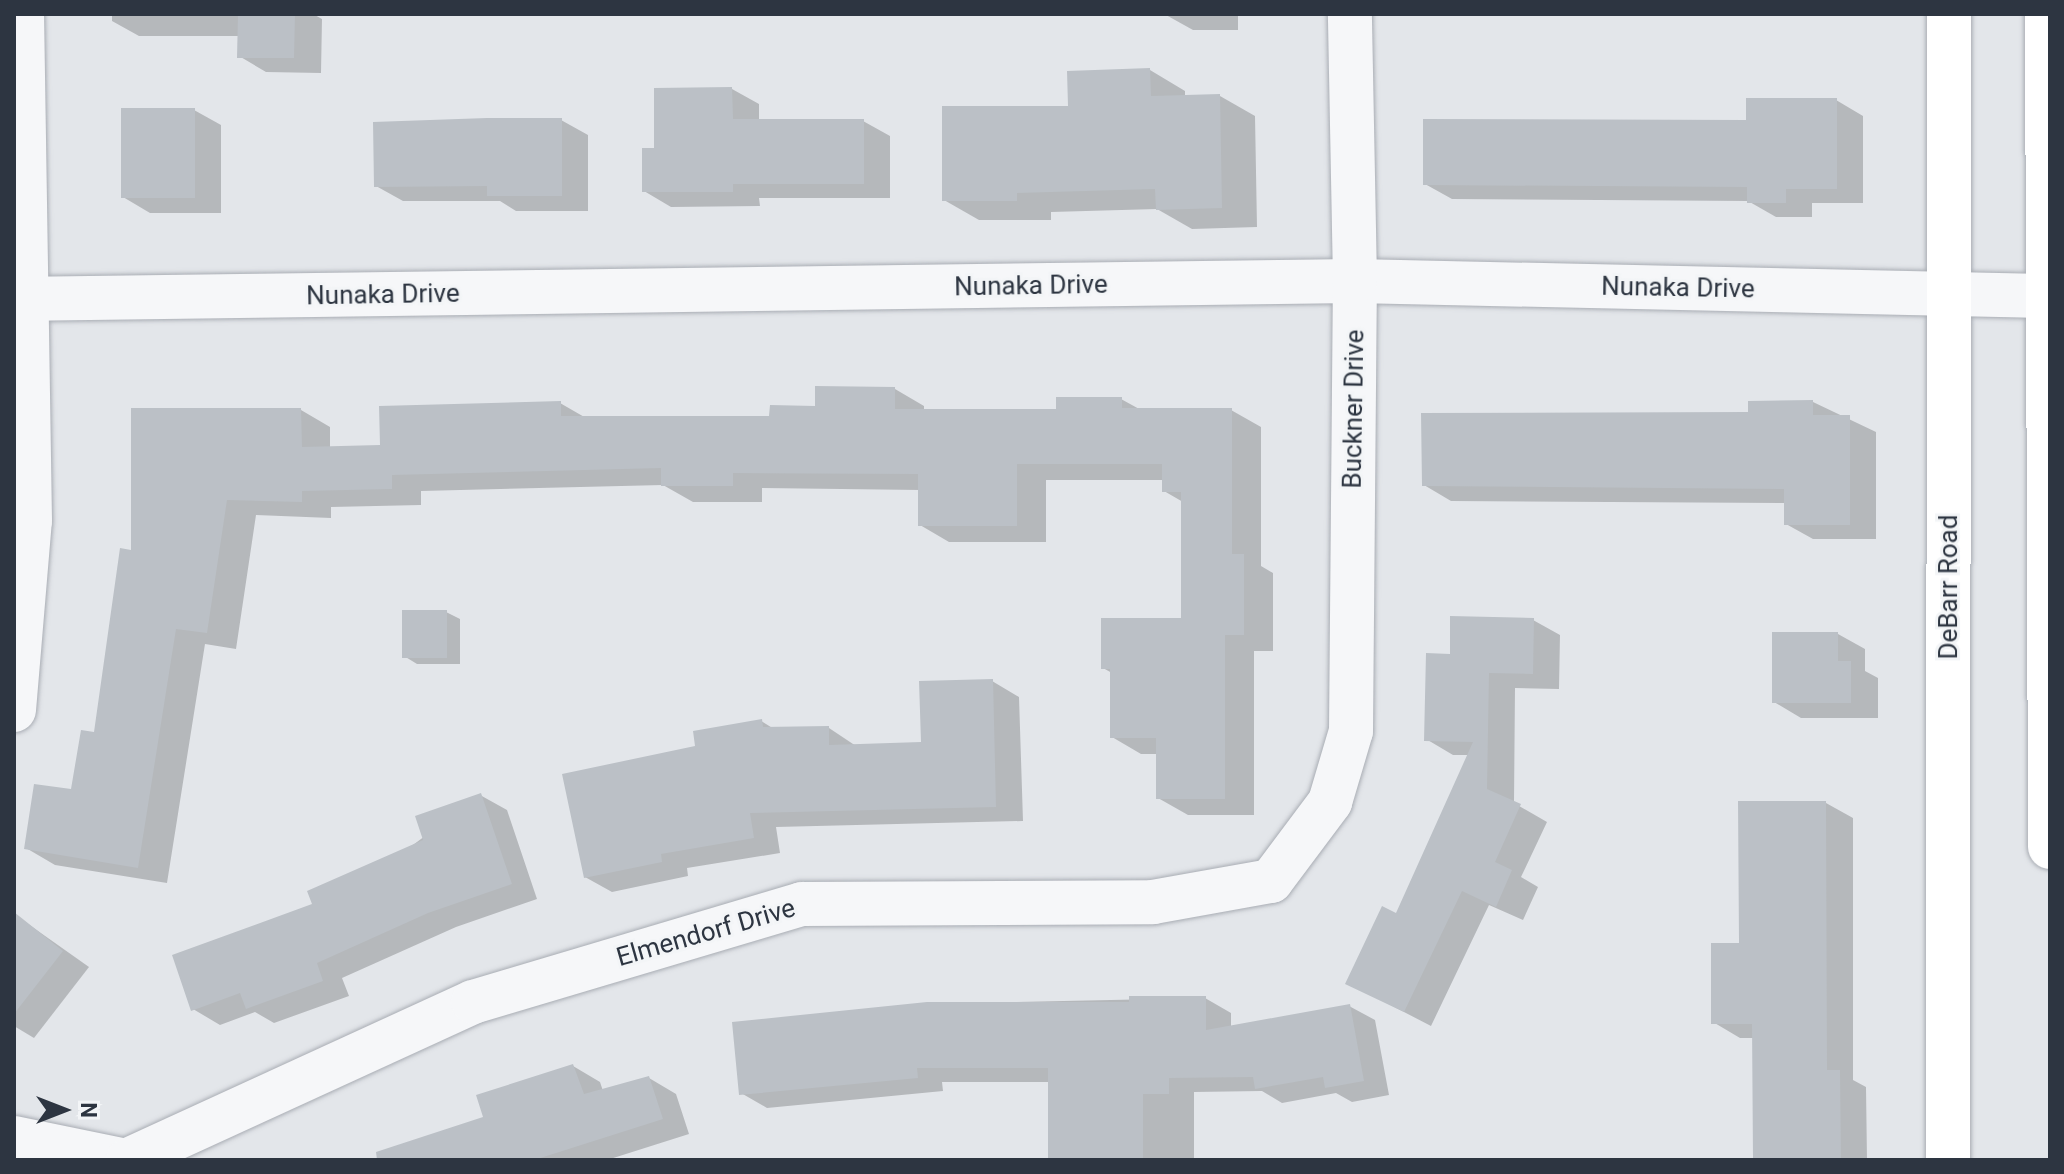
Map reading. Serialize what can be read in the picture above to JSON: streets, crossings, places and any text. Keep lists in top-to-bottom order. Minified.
{"streets":{"main road":["DeBarr Road"],"street":["Nunaka Drive","Buckner Drive","Elmendorf Drive"]},"crossings":[["Nunaka Drive","Buckner Drive"],["Nunaka Drive","DeBarr Road"],["Buckner Drive","Elmendorf Drive"]],"north":"right"}
